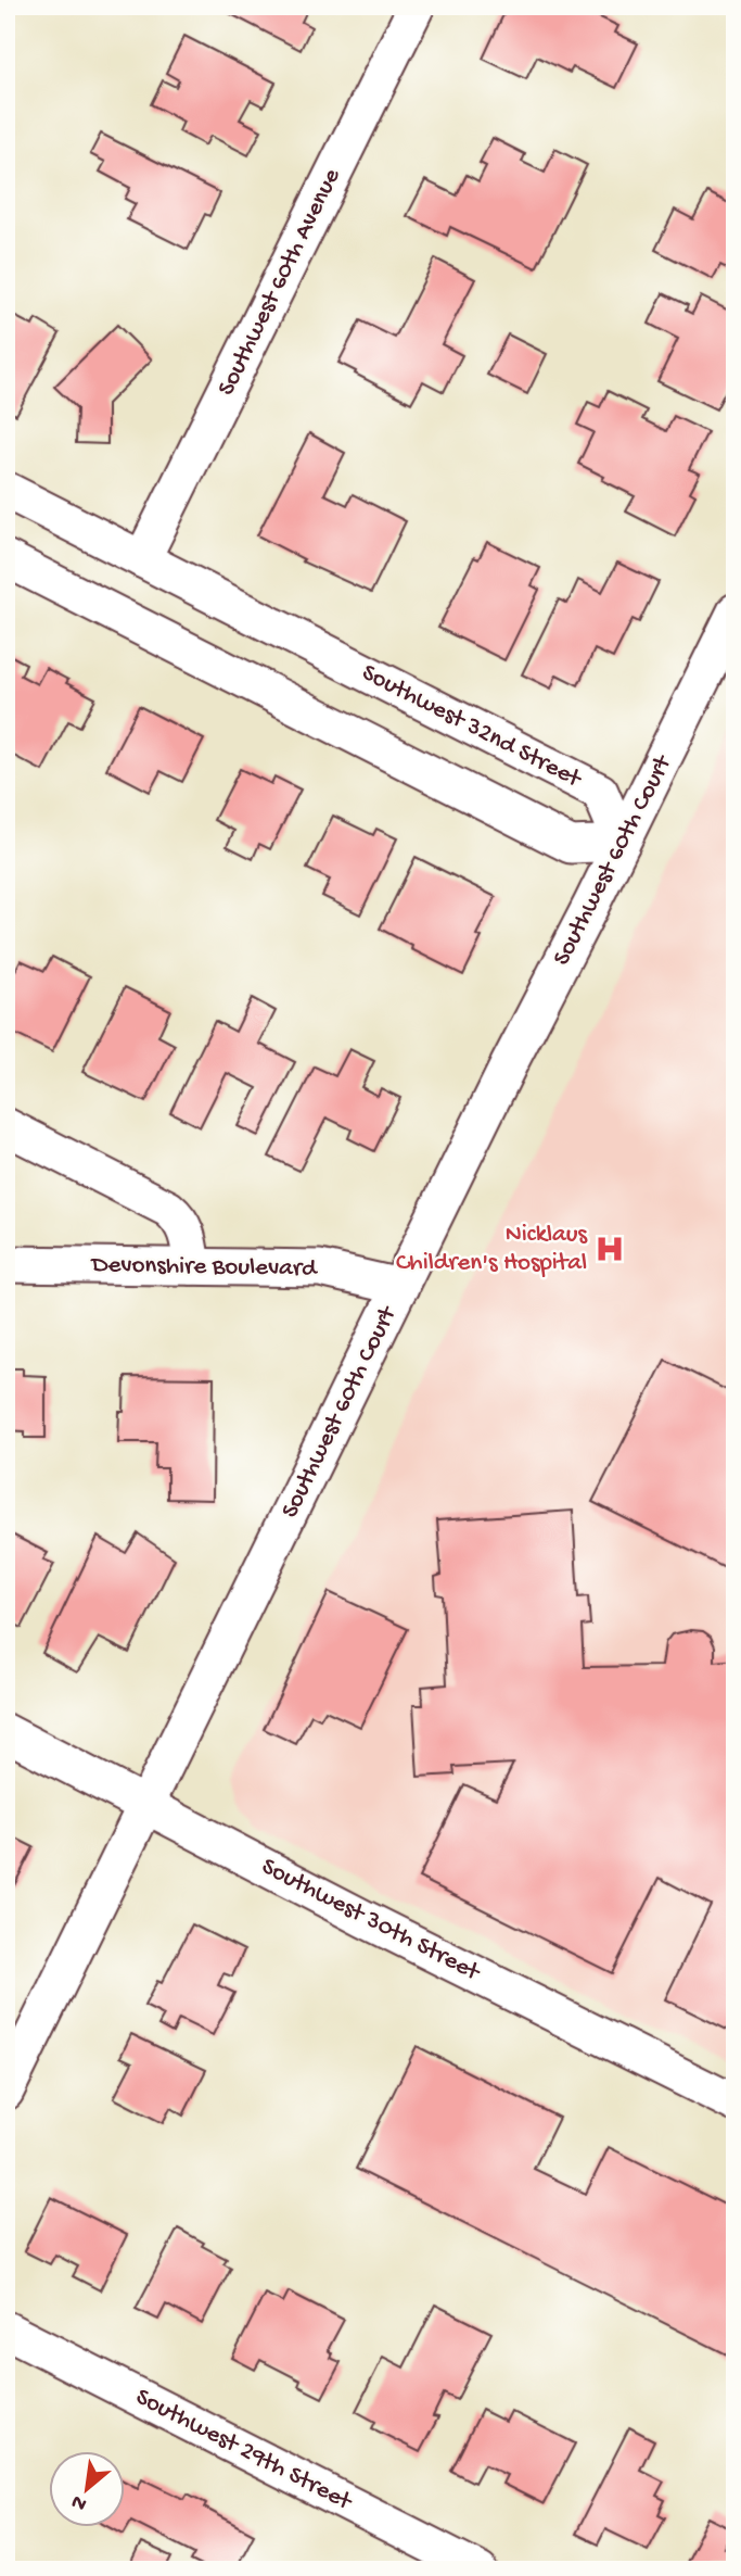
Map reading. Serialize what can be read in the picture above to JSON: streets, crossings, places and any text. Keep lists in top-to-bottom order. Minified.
{"streets":{"street":["Southwest 60th Avenue","Southwest 32nd Street","Southwest 60th Court","Devonshire Boulevard","Southwest 30th Street","Southwest 29th Street"]},"crossings":[["Southwest 60th Avenue","Southwest 32nd Street"],["Southwest 32nd Street","Southwest 60th Court"],["Southwest 60th Court","Devonshire Boulevard"],["Southwest 60th Court","Southwest 30th Street"]],"places":{"hospital":["Nicklaus Children's Hospital"]},"north":"bottom left"}
